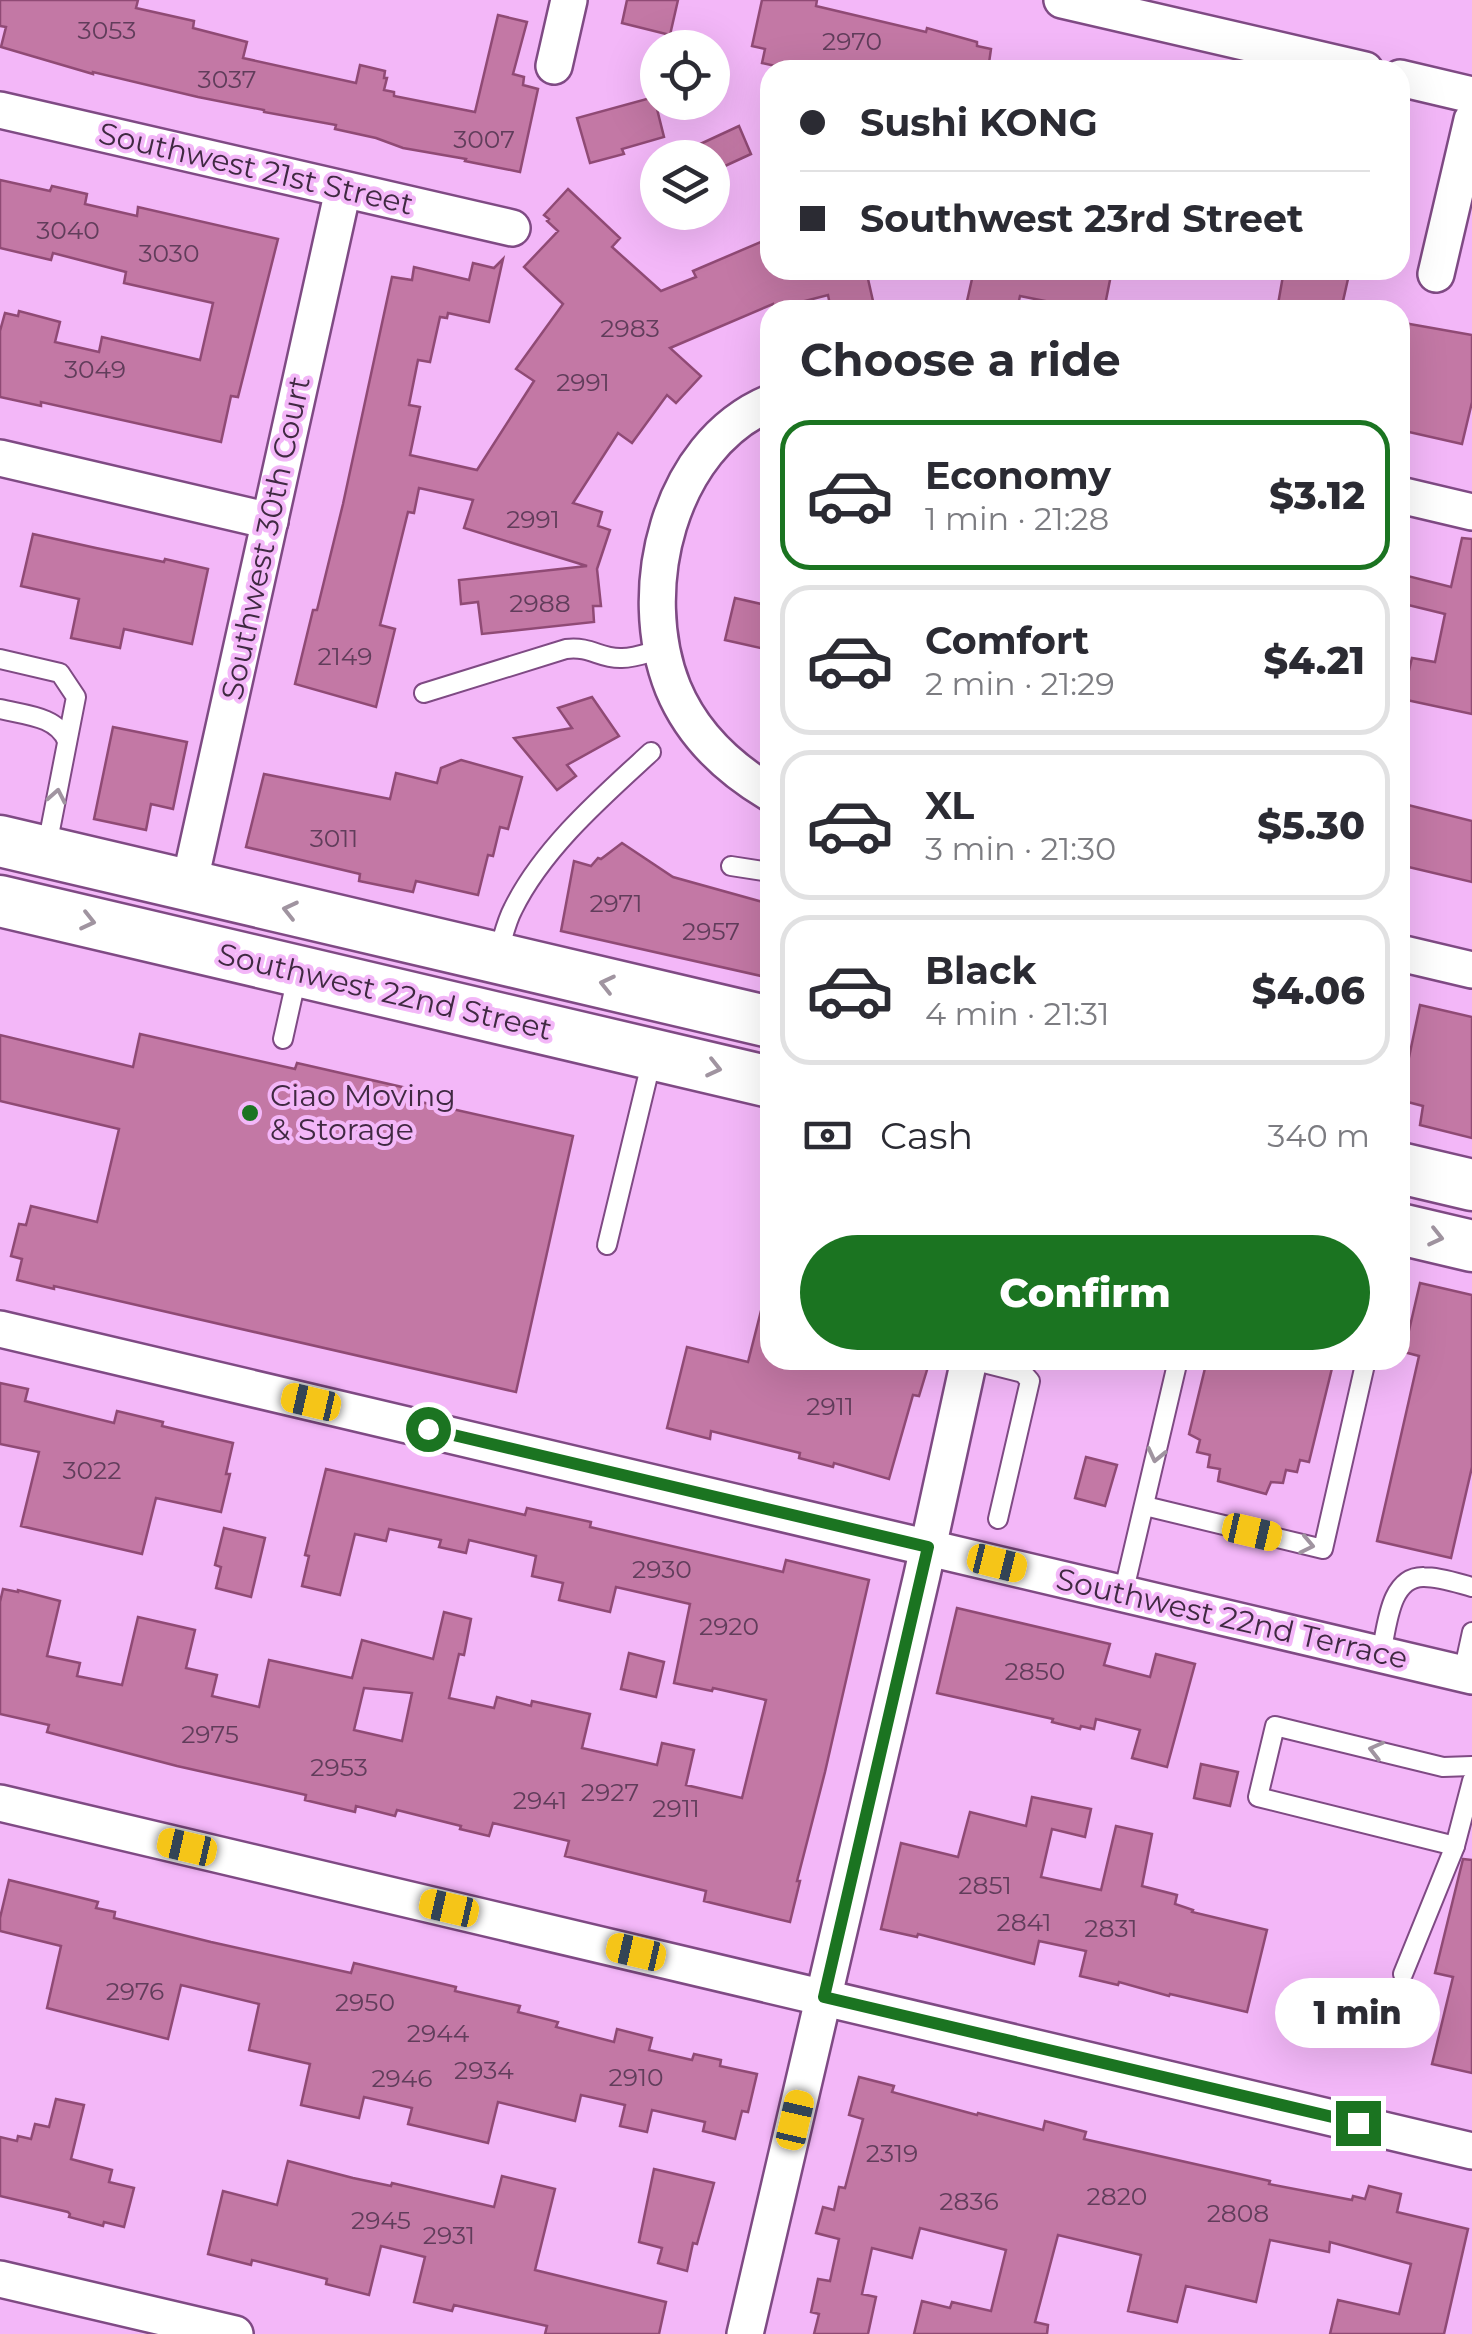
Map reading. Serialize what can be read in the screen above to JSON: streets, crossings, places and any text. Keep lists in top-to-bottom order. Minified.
{"streets":{"main road":["Southwest 22nd Street"],"street":["Southwest 21st Street","Southwest 30th Court","Southwest 22nd Terrace"]},"crossings":[["Southwest 21st Street","Southwest 30th Court"],["Southwest 30th Court","Southwest 22nd Street"]],"places":["Ciao Moving & Storage"],"house_numbers":["3053","2970","3037","3007","3040","3030","2983","3049","2991","2991","2988","2149","3011","2971","2957","2911","3022","2930","2920","2850","2975","2953","2927","2941","2911","2851","2841","2831","2976","2950","2944","2934","2910","2946","2319","2820","2836","2808","2945","2931"],"page":{"banner":["Sushi KONG","Southwest 23rd Street"],"heading":"Choose a ride","list":[{"name":"Economy","note":"1 min · 21:28","value":"$3.12"},{"name":"Comfort","note":"2 min · 21:29","value":"$4.21"},{"name":"XL","note":"3 min · 21:30","value":"$5.30"},{"name":"Black","note":"4 min · 21:31","value":"$4.06"}],"pay":["Cash","340 m"],"buttons":"Confirm","bubble":"1 min"}}
